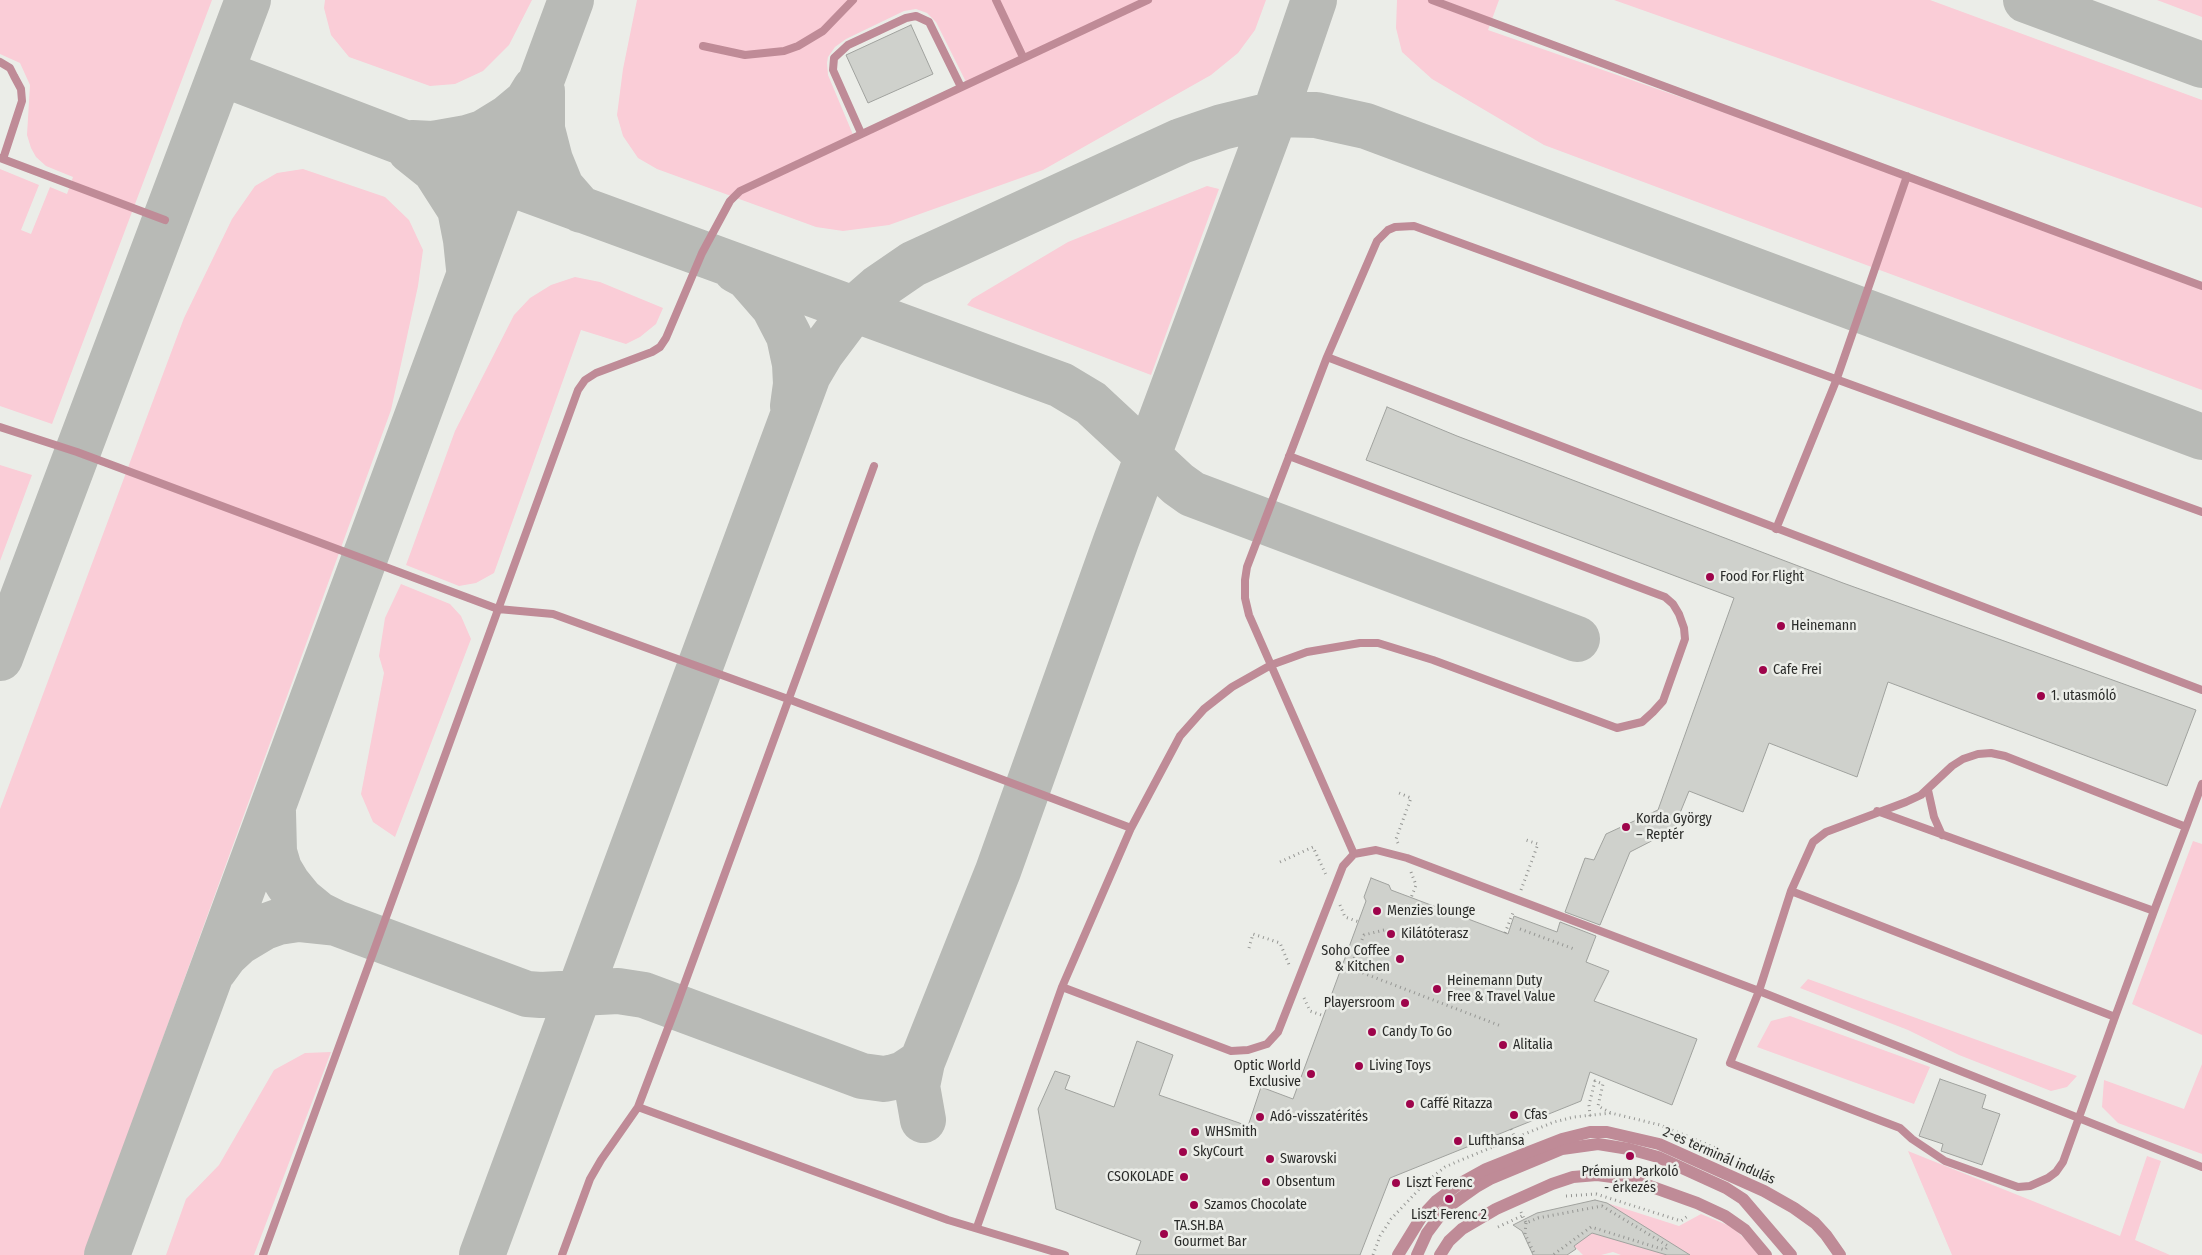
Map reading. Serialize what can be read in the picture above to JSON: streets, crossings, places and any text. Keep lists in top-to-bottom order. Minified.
{"streets":{"street":["2-es terminál indulás"]},"places":["Food For Flight","Heinemann","Cafe Frei","1. utasmóló","Korda György – Reptér","Menzies lounge","Kilátóterasz","Soho Coffee & Kitchen","Heinemann Duty Free & Travel Value","Playersroom","Candy To Go","Alitalia","Living Toys","Optic World Exclusive","Caffé Ritazza","Cfas","Adó-visszatérítés","WHSmith","Lufthansa","SkyCourt","Prémium Parkoló - érkezés","Swarovski","CSOKOLADE","Obsentum","Liszt Ferenc","Liszt Ferenc 2","Szamos Chocolate","TA.SH.BA Gourmet Bar"]}
